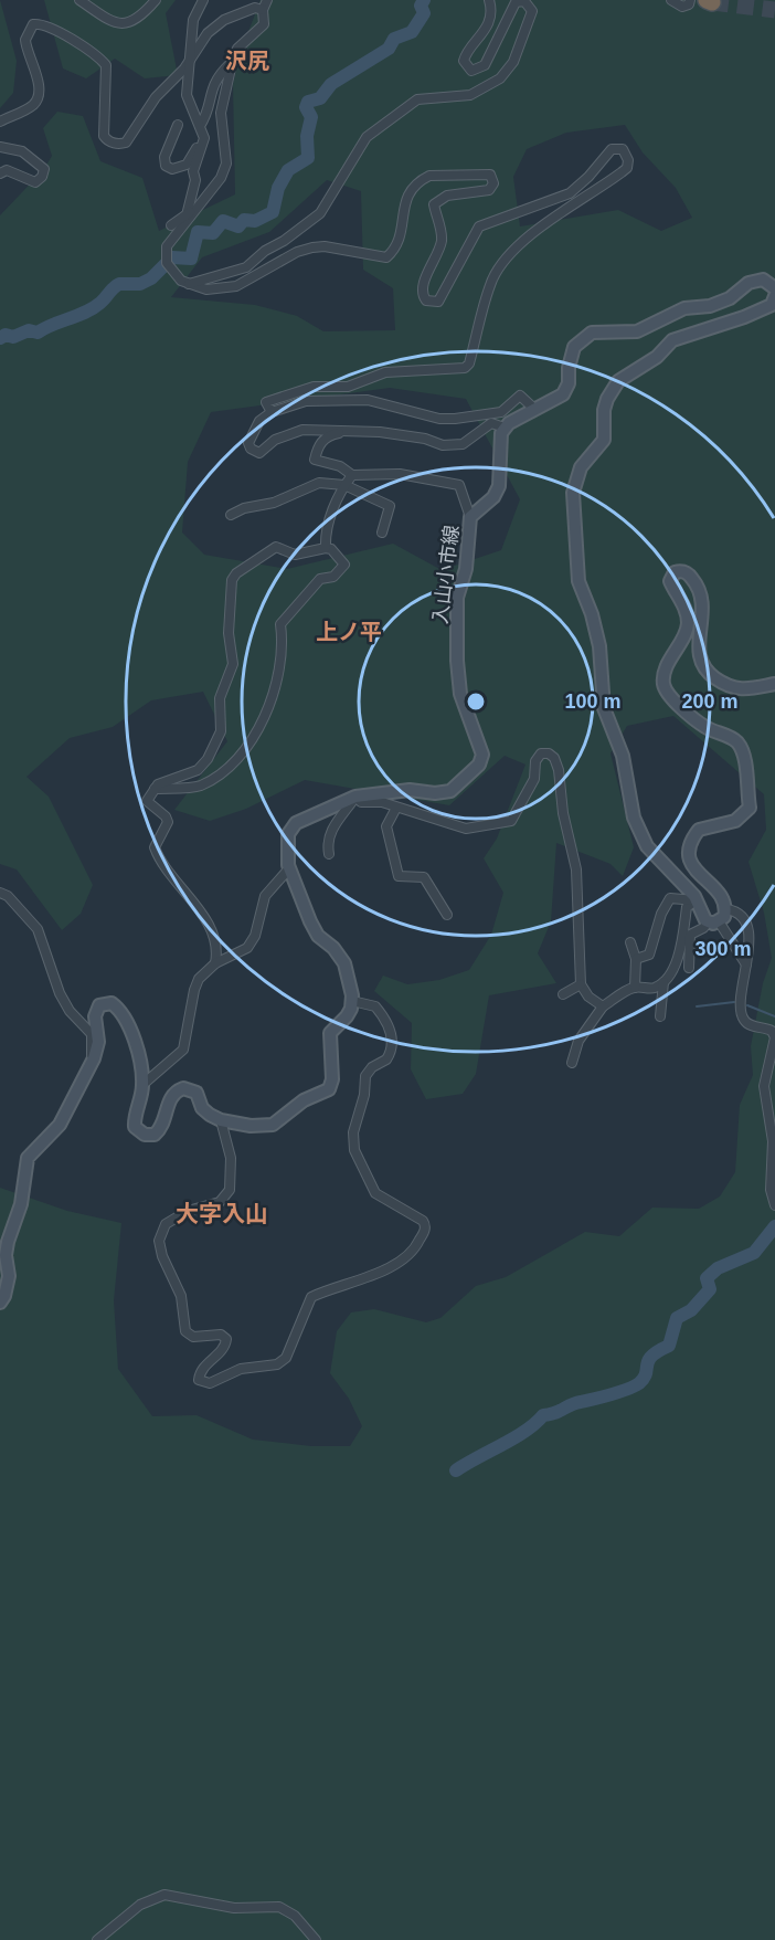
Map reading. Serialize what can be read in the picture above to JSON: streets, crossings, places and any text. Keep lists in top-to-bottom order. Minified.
{"streets":{"main road":["入山小市線"]},"districts":["沢尻","上ノ平","大字入山"],"rings":["100 m","200 m","300 m"]}
